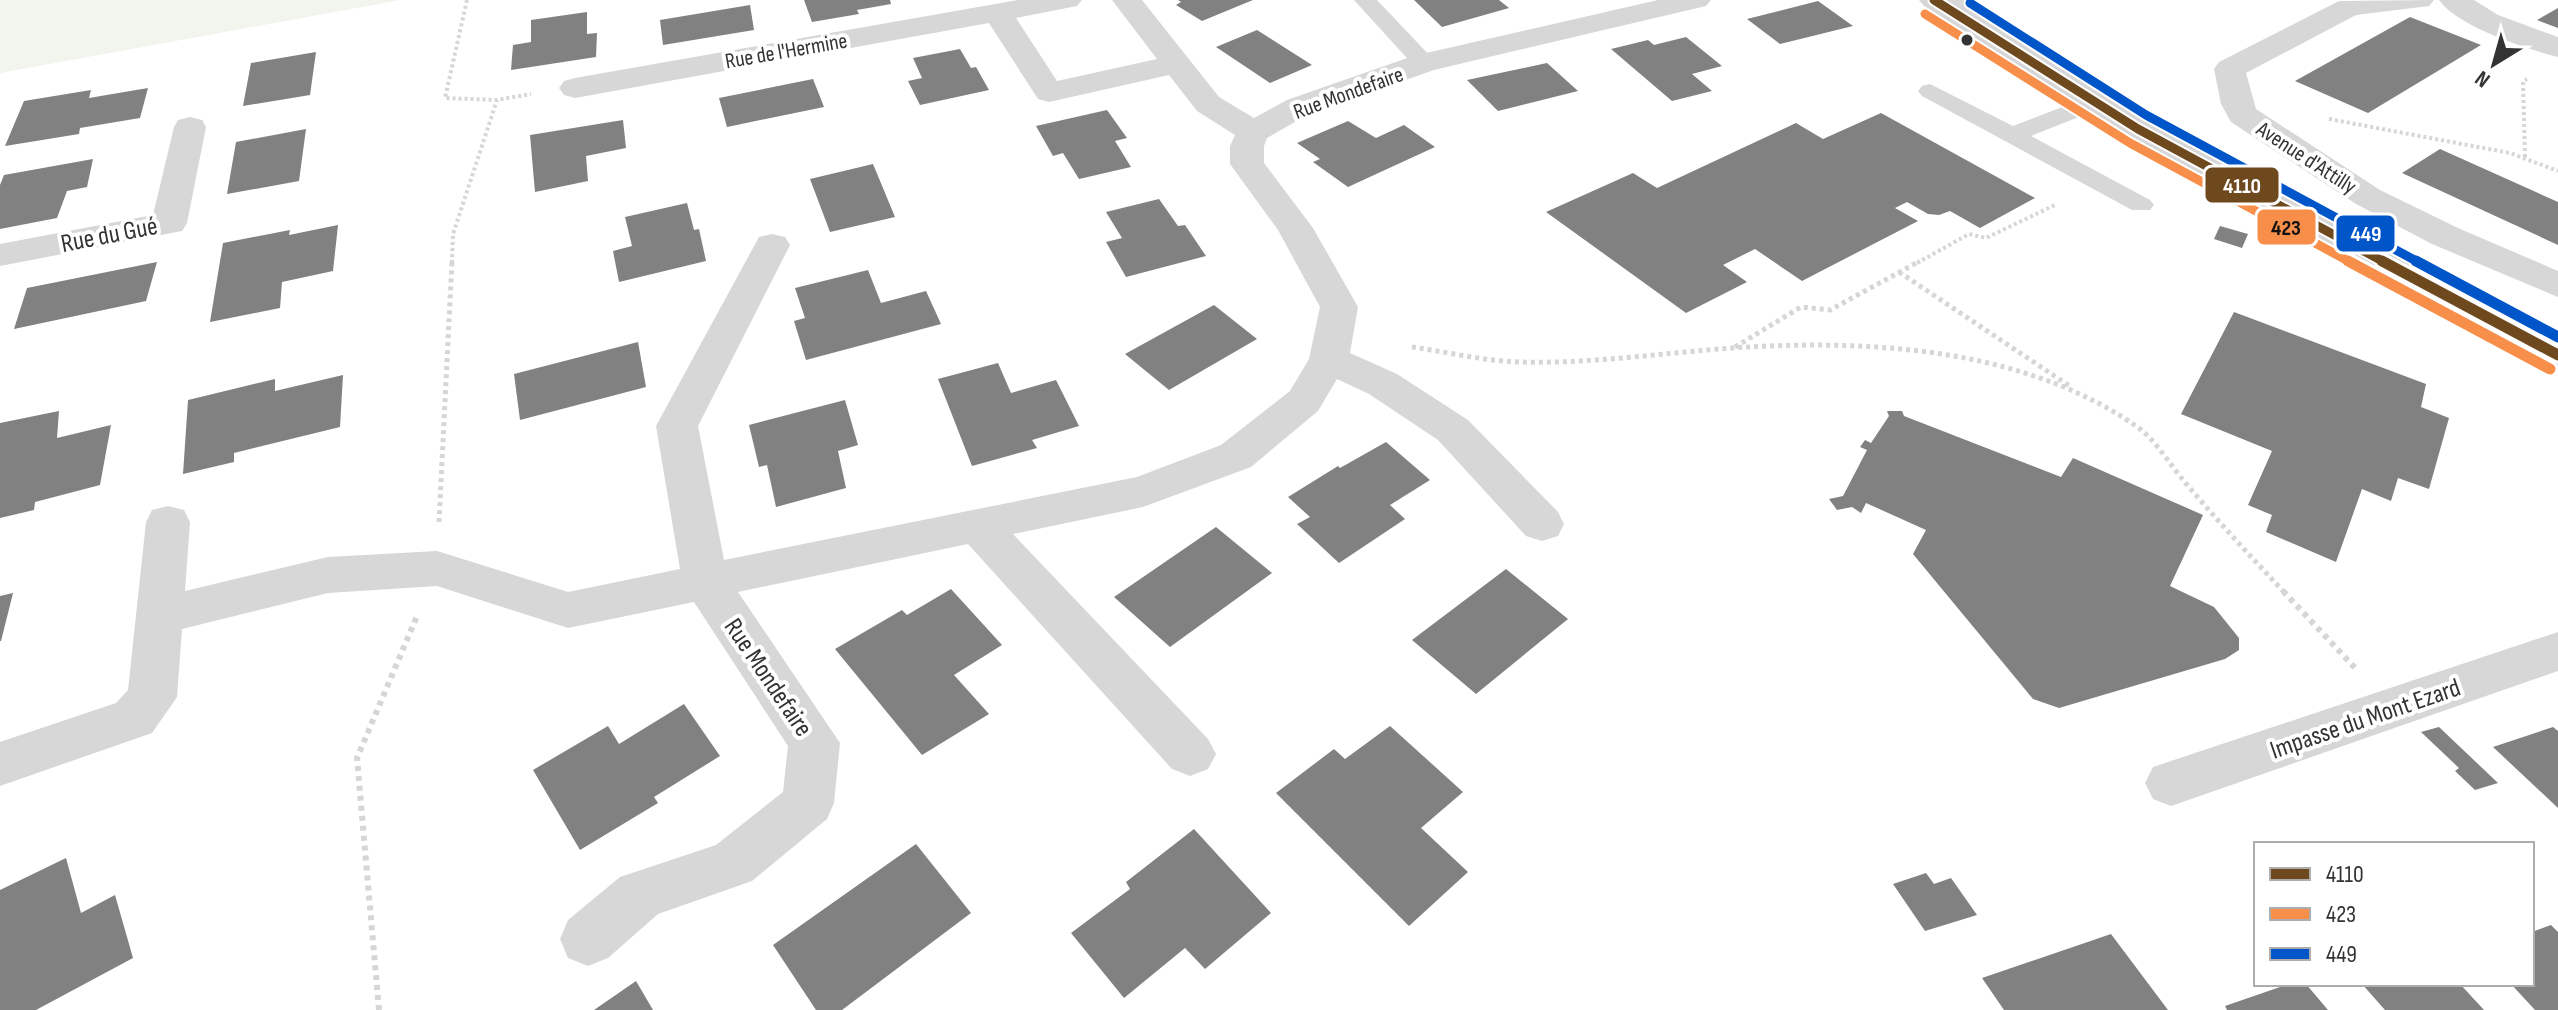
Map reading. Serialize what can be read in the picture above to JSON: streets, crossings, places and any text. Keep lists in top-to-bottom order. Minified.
{"streets":{"street":["Rue de l'Hermine","Rue Mondefaire","Avenue d'Attilly","Rue du Gué","Impasse du Mont Ezard"]},"lines":["transit line 4110","transit line 449","transit line 423"],"legend":["4110","423","449"],"north":"bottom left"}
